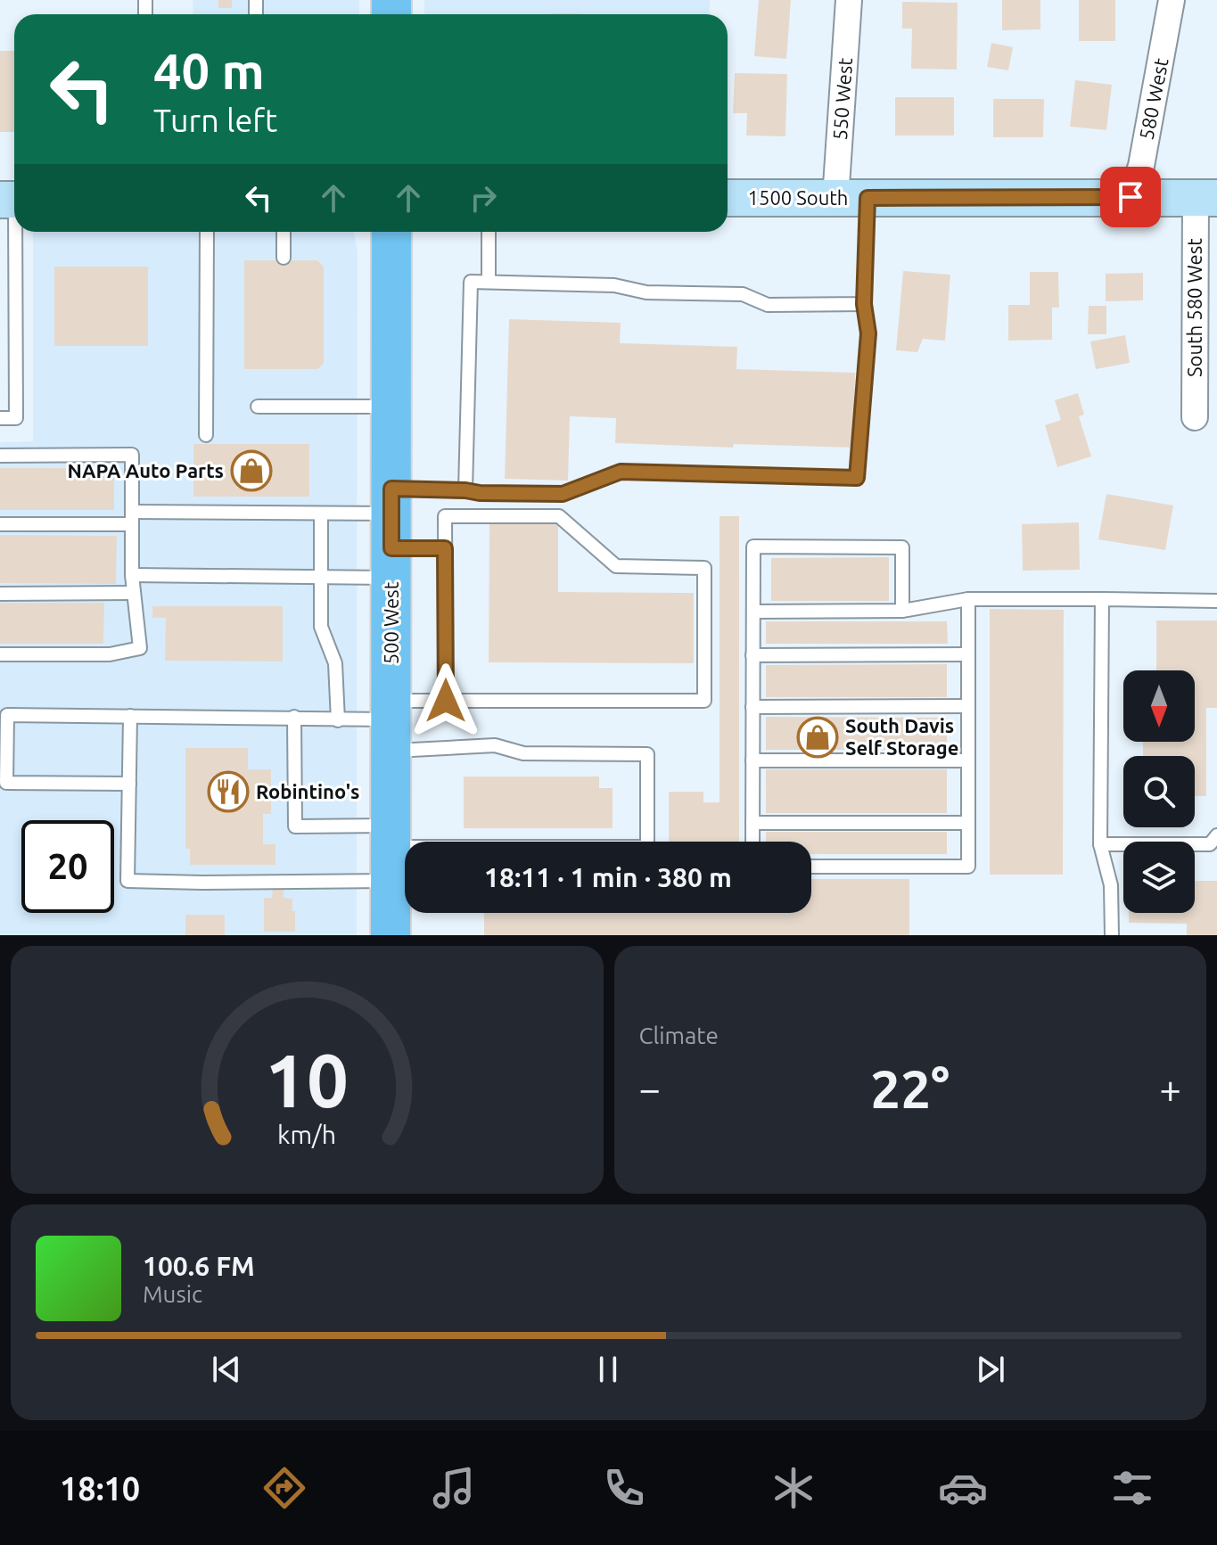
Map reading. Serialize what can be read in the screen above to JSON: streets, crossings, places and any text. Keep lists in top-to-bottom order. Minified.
{"streets":{"main road":["500 West"],"street":["550 West","580 West","1500 South","South 580 West"]},"crossings":[["550 West","1500 South"],["580 West","1500 South"],["1500 South","South 580 West"]],"places":{"shop":["NAPA Auto Parts","South Davis Self Storage"],"restaurant":["Robintino's"]},"north":"bottom","page":{"turn":["40 m","Turn left"],"limit":"20","trip":"18:11 · 1 min · 380 m","tile":"Climate","heat":["−","22°","+"],"song":["100.6 FM","Music"],"tabs":"18:10","gauge":["10","km/h"]}}
